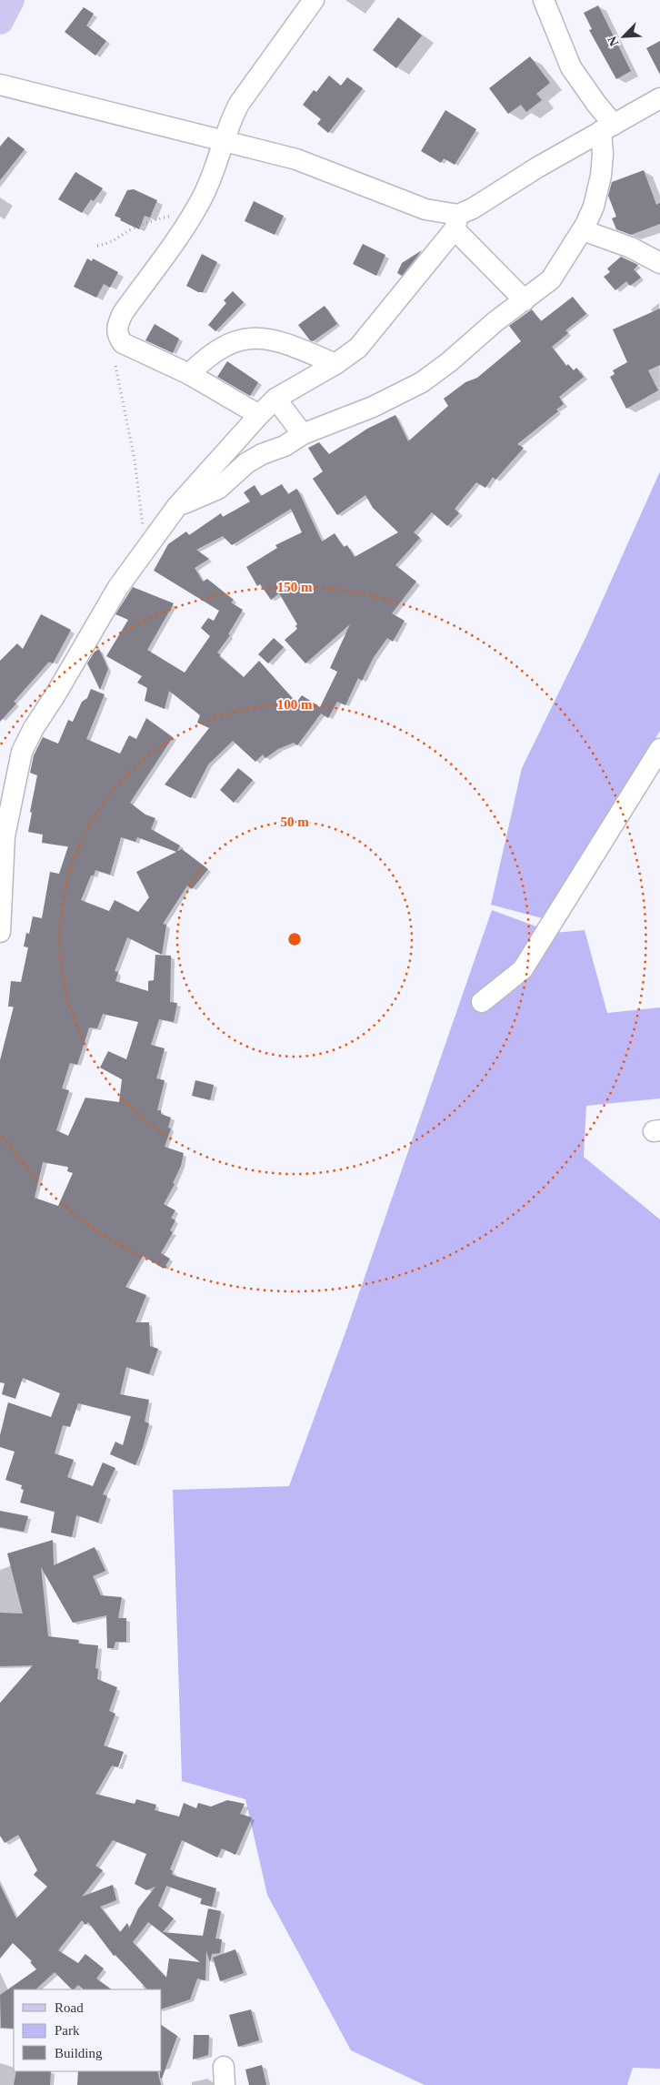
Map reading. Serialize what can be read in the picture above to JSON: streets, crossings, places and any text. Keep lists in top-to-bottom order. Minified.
{"legend":["Road","Park","Building"],"north":"bottom left","rings":["150 m","100 m","50 m"]}
